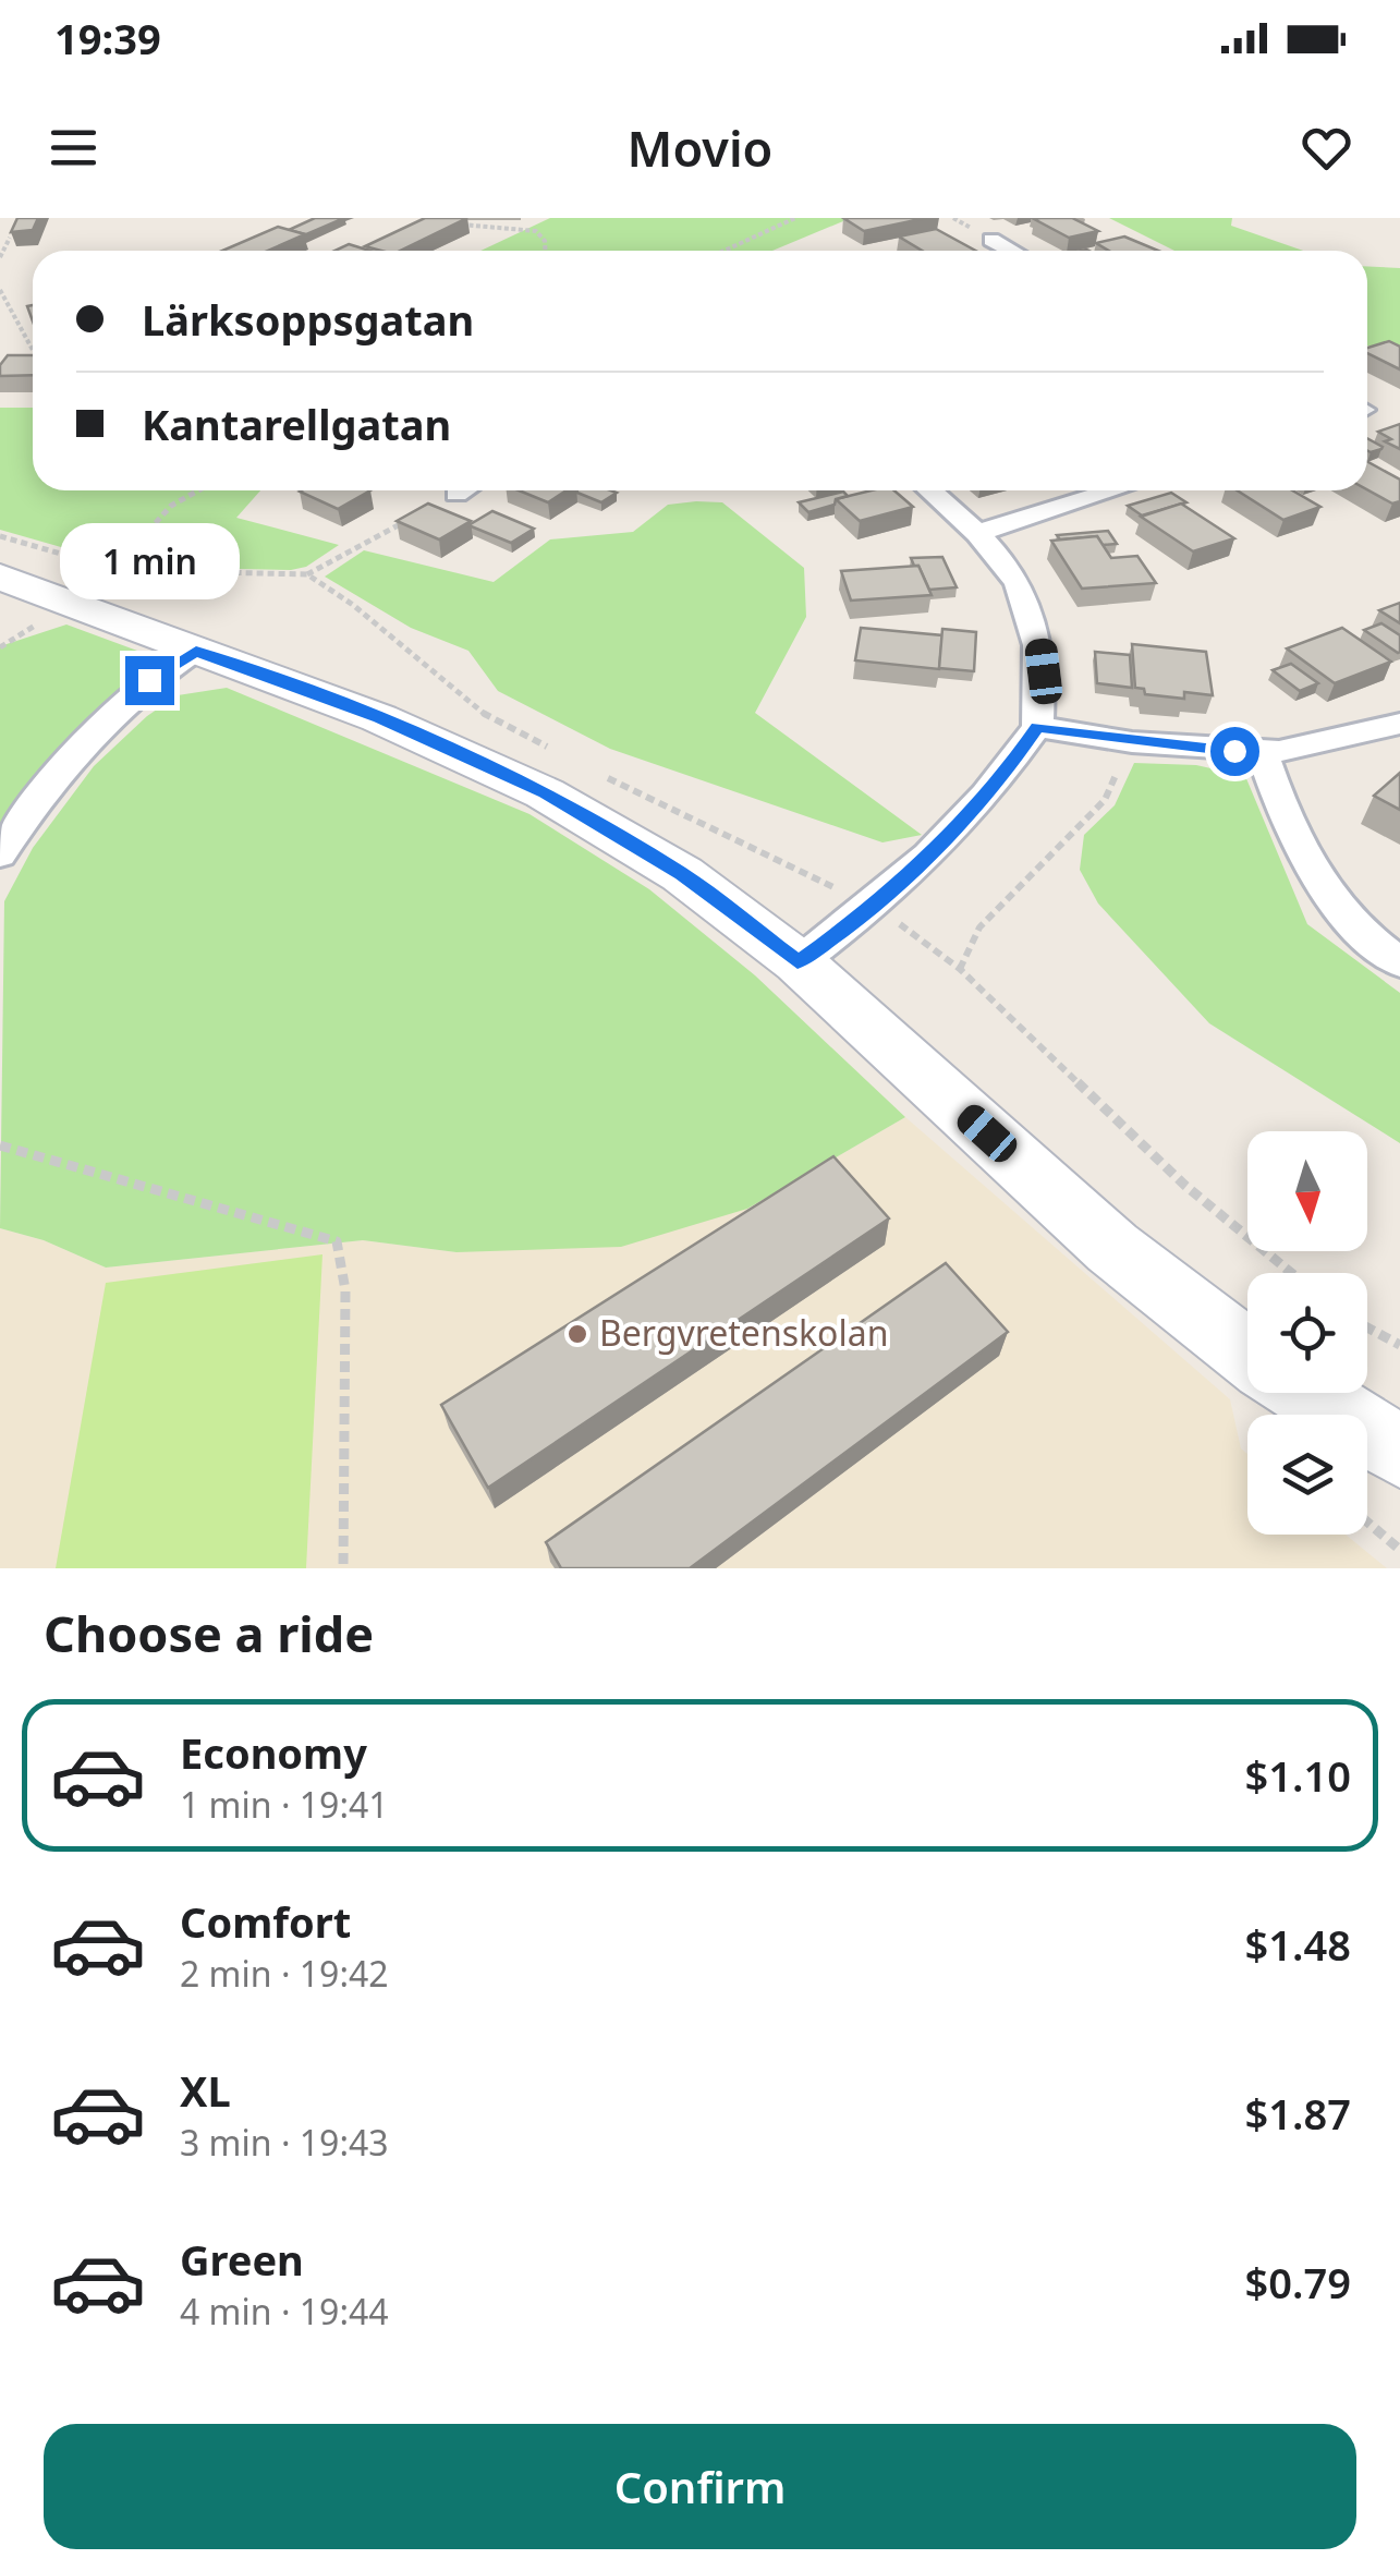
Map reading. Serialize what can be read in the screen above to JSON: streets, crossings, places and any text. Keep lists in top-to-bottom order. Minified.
{"places":["Bergvretenskolan"],"north":"bottom","page":{"status":"19:39","header":"Movio","banner":["Lärksoppsgatan","Kantarellgatan"],"bubble":"1 min","heading":"Choose a ride","list":[{"name":"Economy","note":"1 min · 19:41","value":"$1.10"},{"name":"Comfort","note":"2 min · 19:42","value":"$1.48"},{"name":"XL","note":"3 min · 19:43","value":"$1.87"},{"name":"Green","note":"4 min · 19:44","value":"$0.79"}],"buttons":"Confirm"}}
